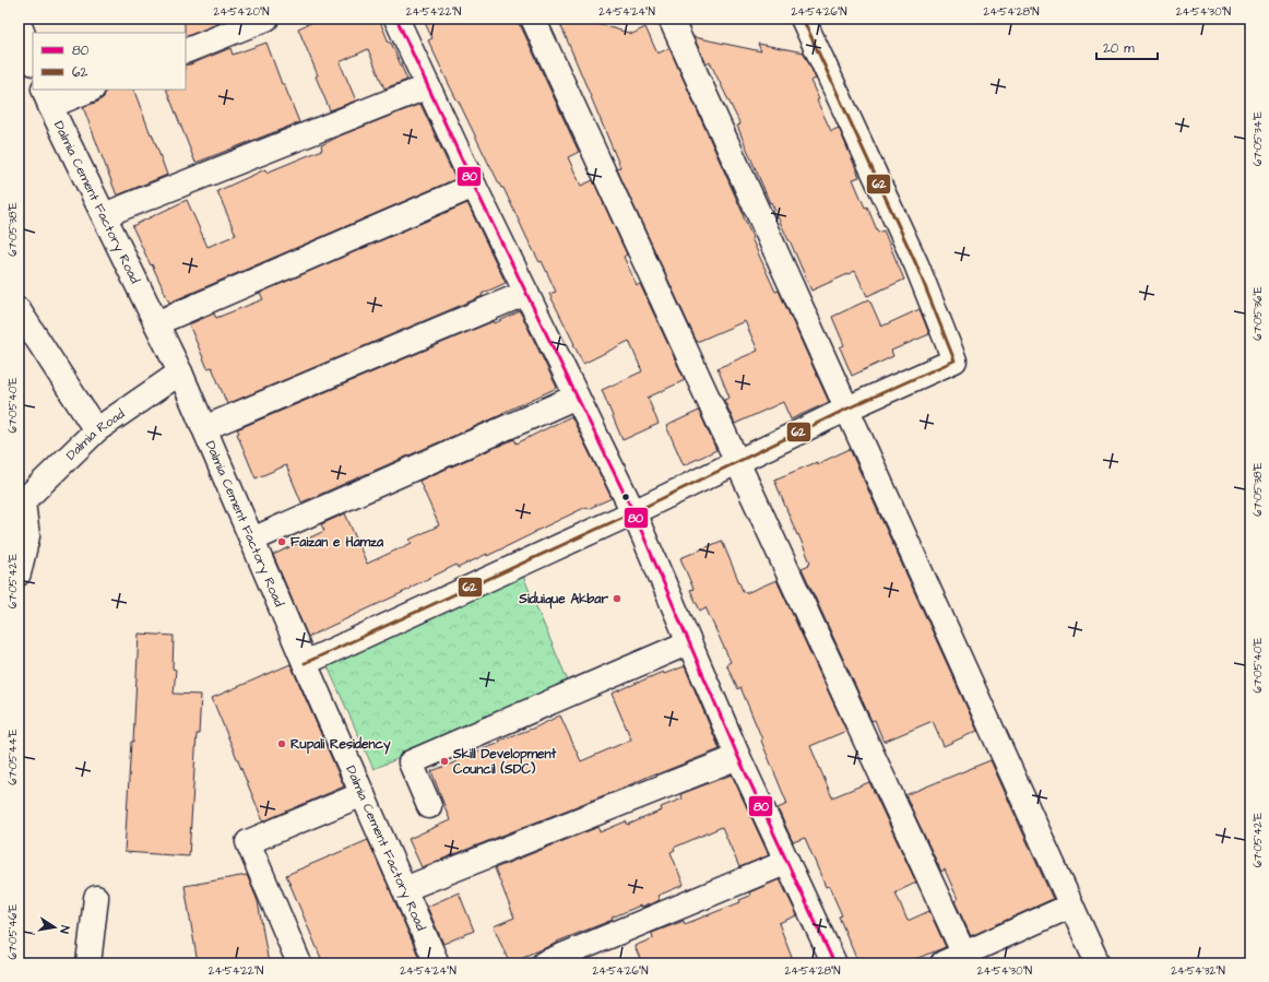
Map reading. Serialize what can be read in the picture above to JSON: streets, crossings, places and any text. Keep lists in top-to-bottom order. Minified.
{"streets":{"street":["Dalmia Cement Factory Road","Dalmia Road"]},"crossings":[["Dalmia Cement Factory Road","Dalmia Road"]],"places":["Faizan e Hamza","Siduique Akbar","Rupali Residency","Skill Development Council (SDC)"],"lines":["transit line 80","transit line 62"],"legend":["80","62"],"scale_bar":"20 m","north":"right","coordinates":["24°54'20\"N","24°54'22\"N","24°54'24\"N","24°54'26\"N","24°54'28\"N","24°54'30\"N","67°05'34\"E","67°05'38\"E","67°05'36\"E","67°05'40\"E","67°05'42\"E","67°05'44\"E","67°05'46\"E","24°54'32\"N"]}
